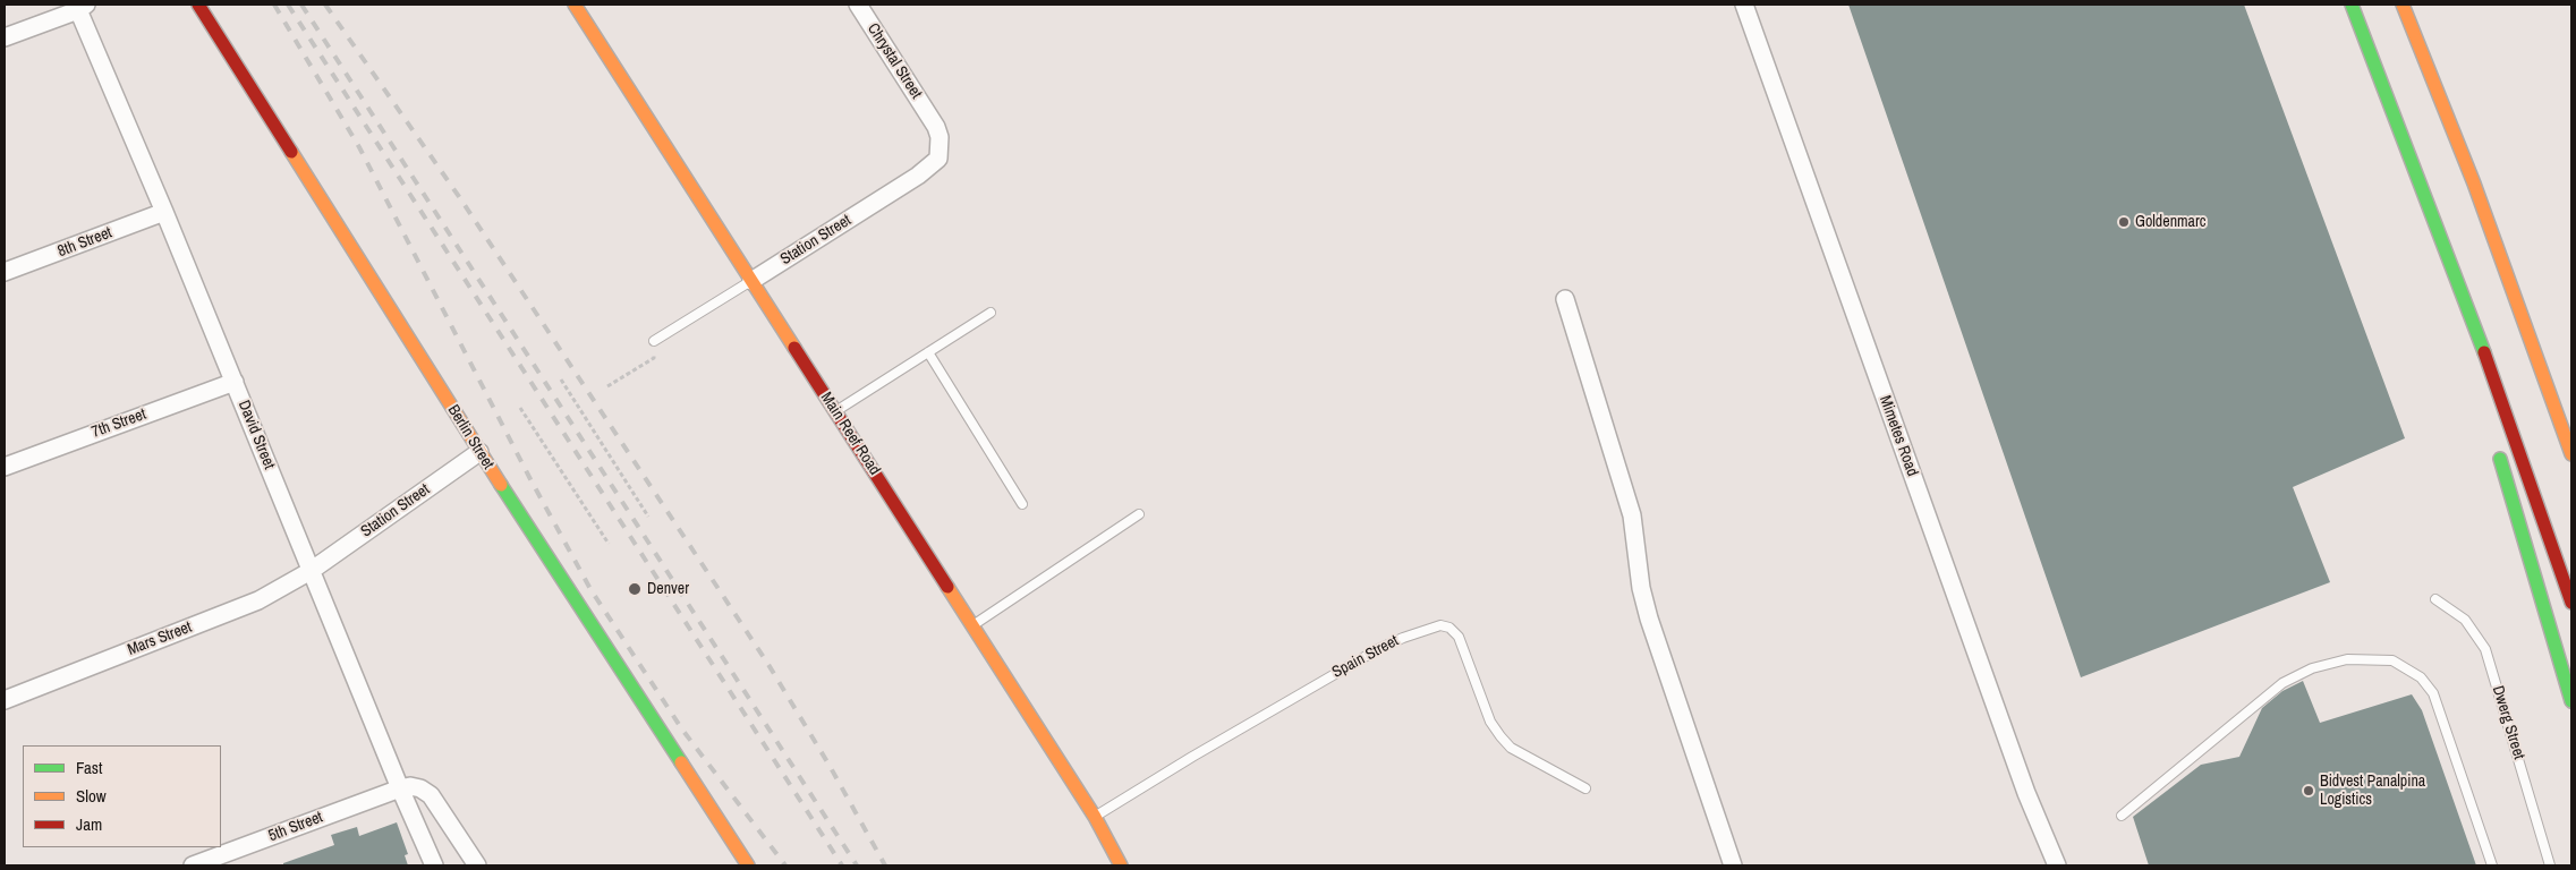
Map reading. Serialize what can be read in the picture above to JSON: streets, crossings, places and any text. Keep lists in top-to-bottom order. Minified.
{"streets":{"main road":["Main Reef Road","Berlin Street"],"street":["Chrystal Street","Station Street","8th Street","7th Street","David Street","Mimetes Road","Mars Street","5th Street"],"lane":["Spain Street","Dwerg Street"]},"crossings":[["Chrystal Street","Station Street"],["Station Street","Main Reef Road"],["Station Street","David Street"],["Station Street","Berlin Street"],["Station Street","Mars Street"],["8th Street","David Street"],["7th Street","David Street"],["Main Reef Road","Spain Street"],["David Street","Mars Street"],["David Street","5th Street"]],"places":["Goldenmarc","Denver","Bidvest Panalpina Logistics"],"legend":["Fast","Slow","Jam"]}
